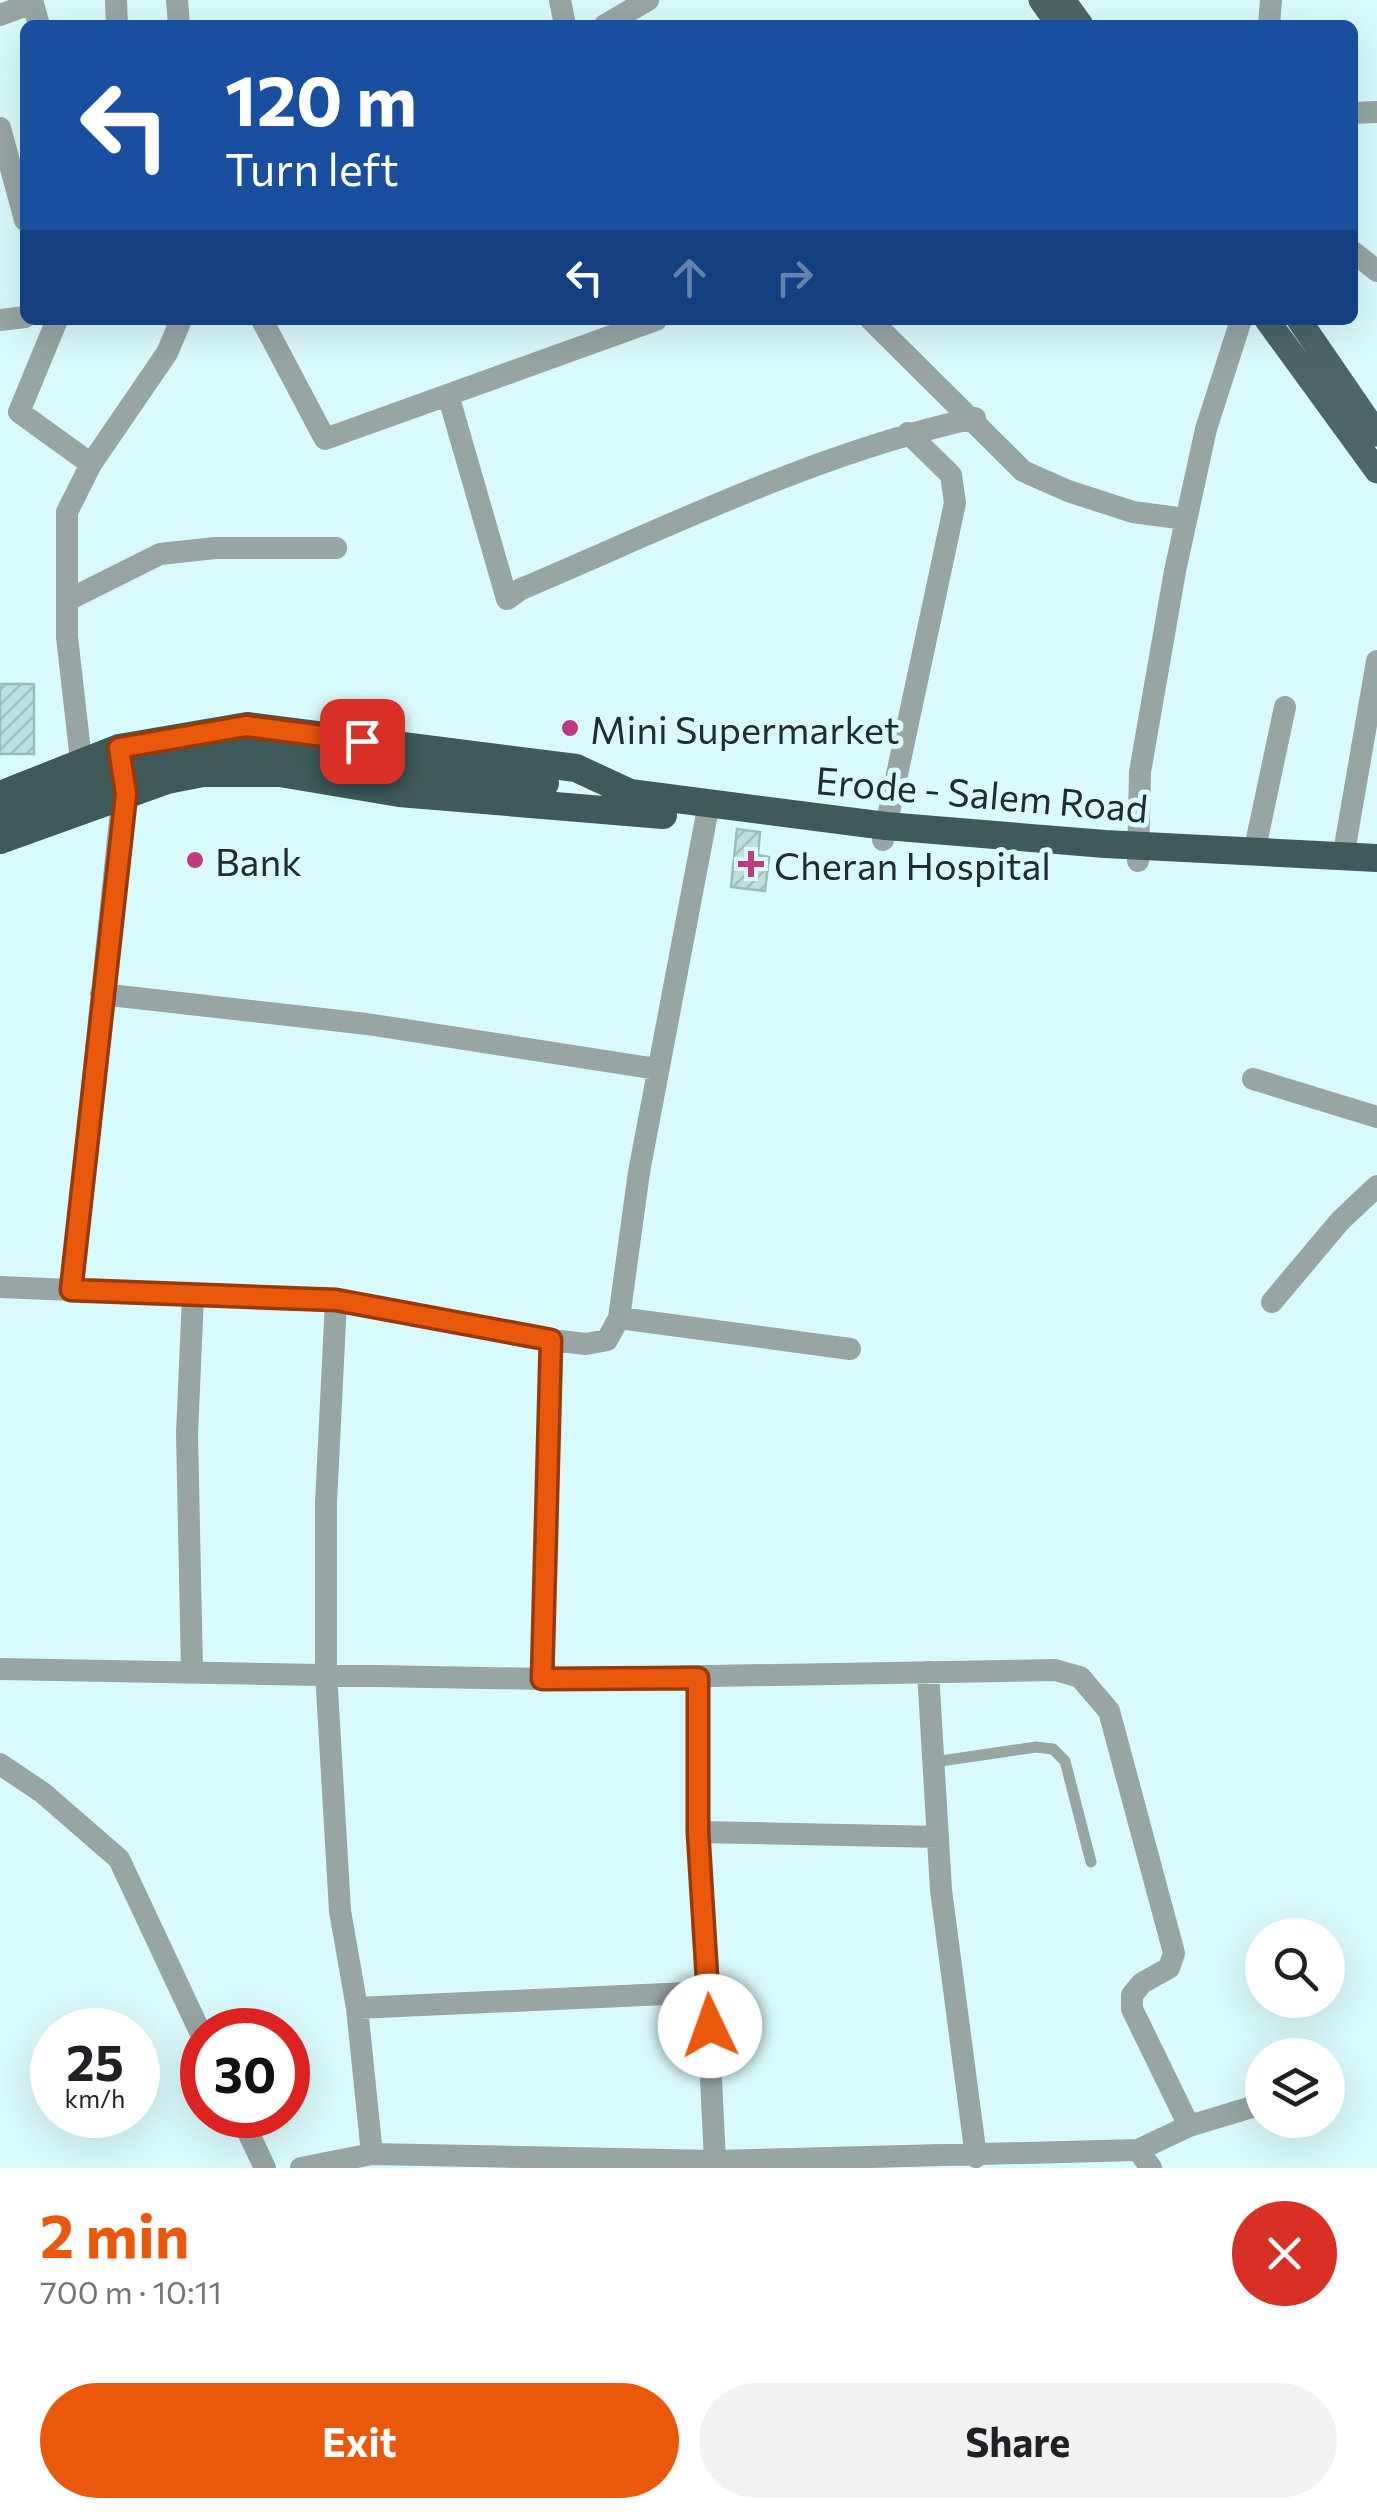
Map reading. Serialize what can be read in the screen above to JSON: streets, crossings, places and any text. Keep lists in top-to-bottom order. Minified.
{"streets":{"highway":["Erode - Salem Road"]},"places":{"other":["Mini Supermarket","Bank"],"health":["Cheran Hospital"]},"page":{"turn":["120 m","Turn left"],"speed":"25 km/h","limit":"30","heading":["2 min","700 m · 10:11"],"buttons":["Exit","Share"]}}
